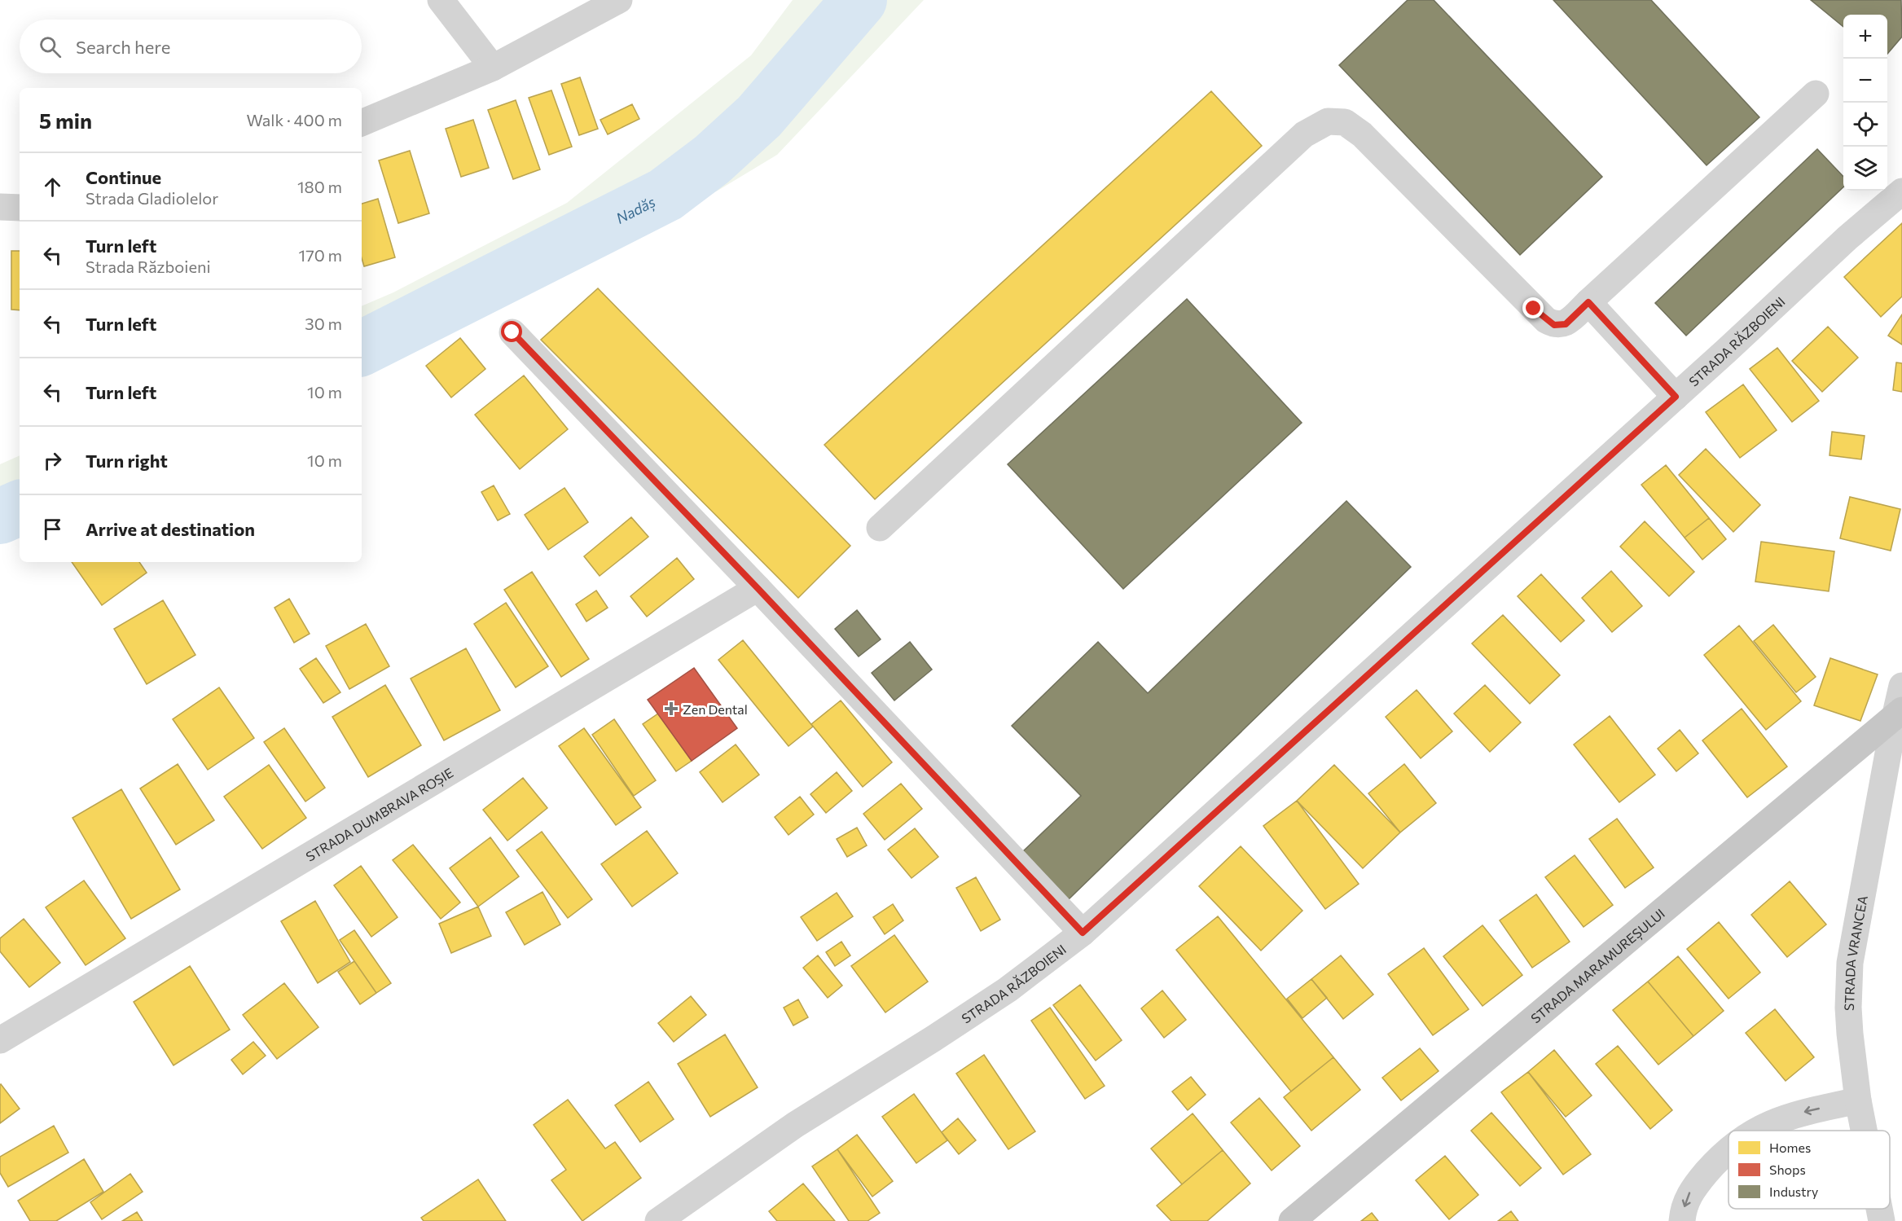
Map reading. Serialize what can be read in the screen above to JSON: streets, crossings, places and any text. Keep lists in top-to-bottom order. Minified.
{"streets":{"main road":["STRADA MARAMUREȘULUI"],"street":["STRADA RĂZBOIENI","STRADA DUMBRAVA ROȘIE","STRADA VRANCEA"]},"crossings":[["STRADA VRANCEA","STRADA MARAMUREȘULUI"]],"water":["Nadăș"],"places":{"health":["Zen Dental"]},"legend":["Homes","Shops","Industry"],"page":{"map_buttons":["+","−"],"search":"Search here","heading":["5 min","Walk · 400 m"],"list":[["Continue","Strada Gladiolelor","180 m"],["Turn left","Strada Războieni","170 m"],["Turn left","30 m"],["Turn left","10 m"],["Turn right","10 m"],"Arrive at destination"]}}
